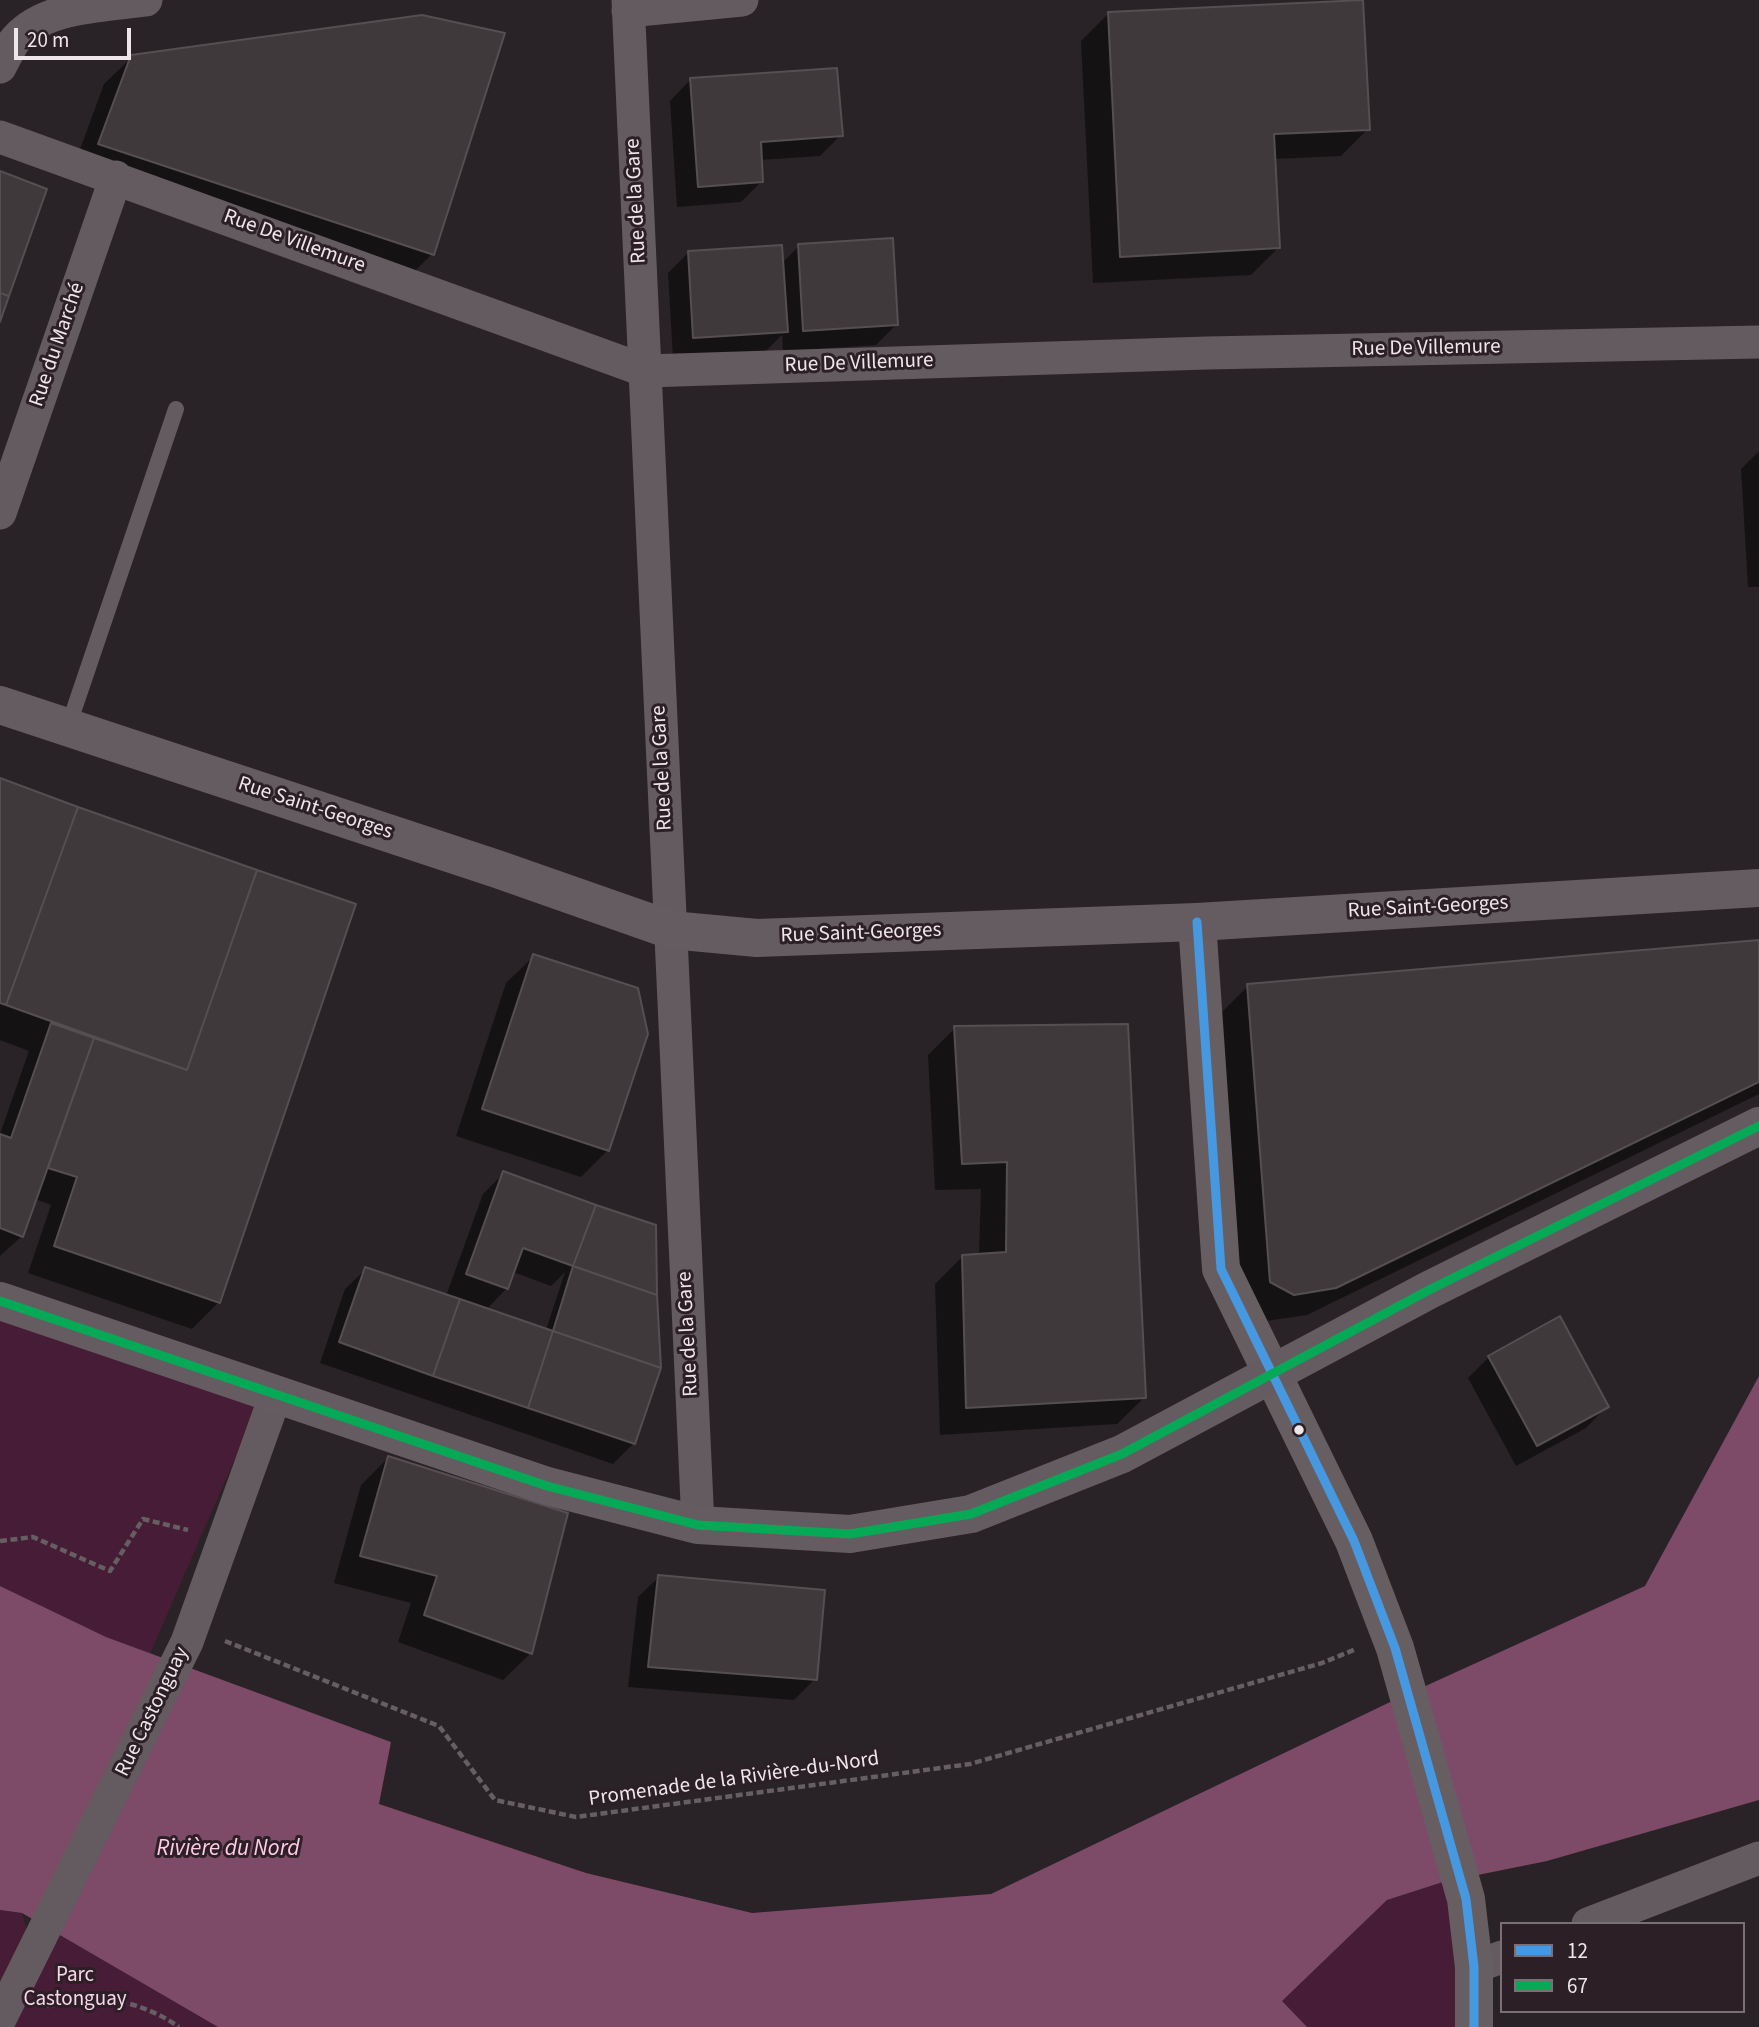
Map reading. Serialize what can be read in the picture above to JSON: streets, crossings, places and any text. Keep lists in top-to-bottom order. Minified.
{"streets":{"main road":["Rue Saint-Georges"],"street":["Rue de la Gare","Rue De Villemure","Rue du Marché","Rue Castonguay"],"path":["Promenade de la Rivière-du-Nord"]},"crossings":[["Rue de la Gare","Rue De Villemure"],["Rue de la Gare","Rue Saint-Georges"],["Rue De Villemure","Rue du Marché"],["Rue Castonguay","Promenade de la Rivière-du-Nord"]],"water":["Rivière du Nord"],"parks":["Parc Castonguay"],"lines":["transit line 12","transit line 67"],"legend":["12","67"],"scale_bar":"20 m"}
